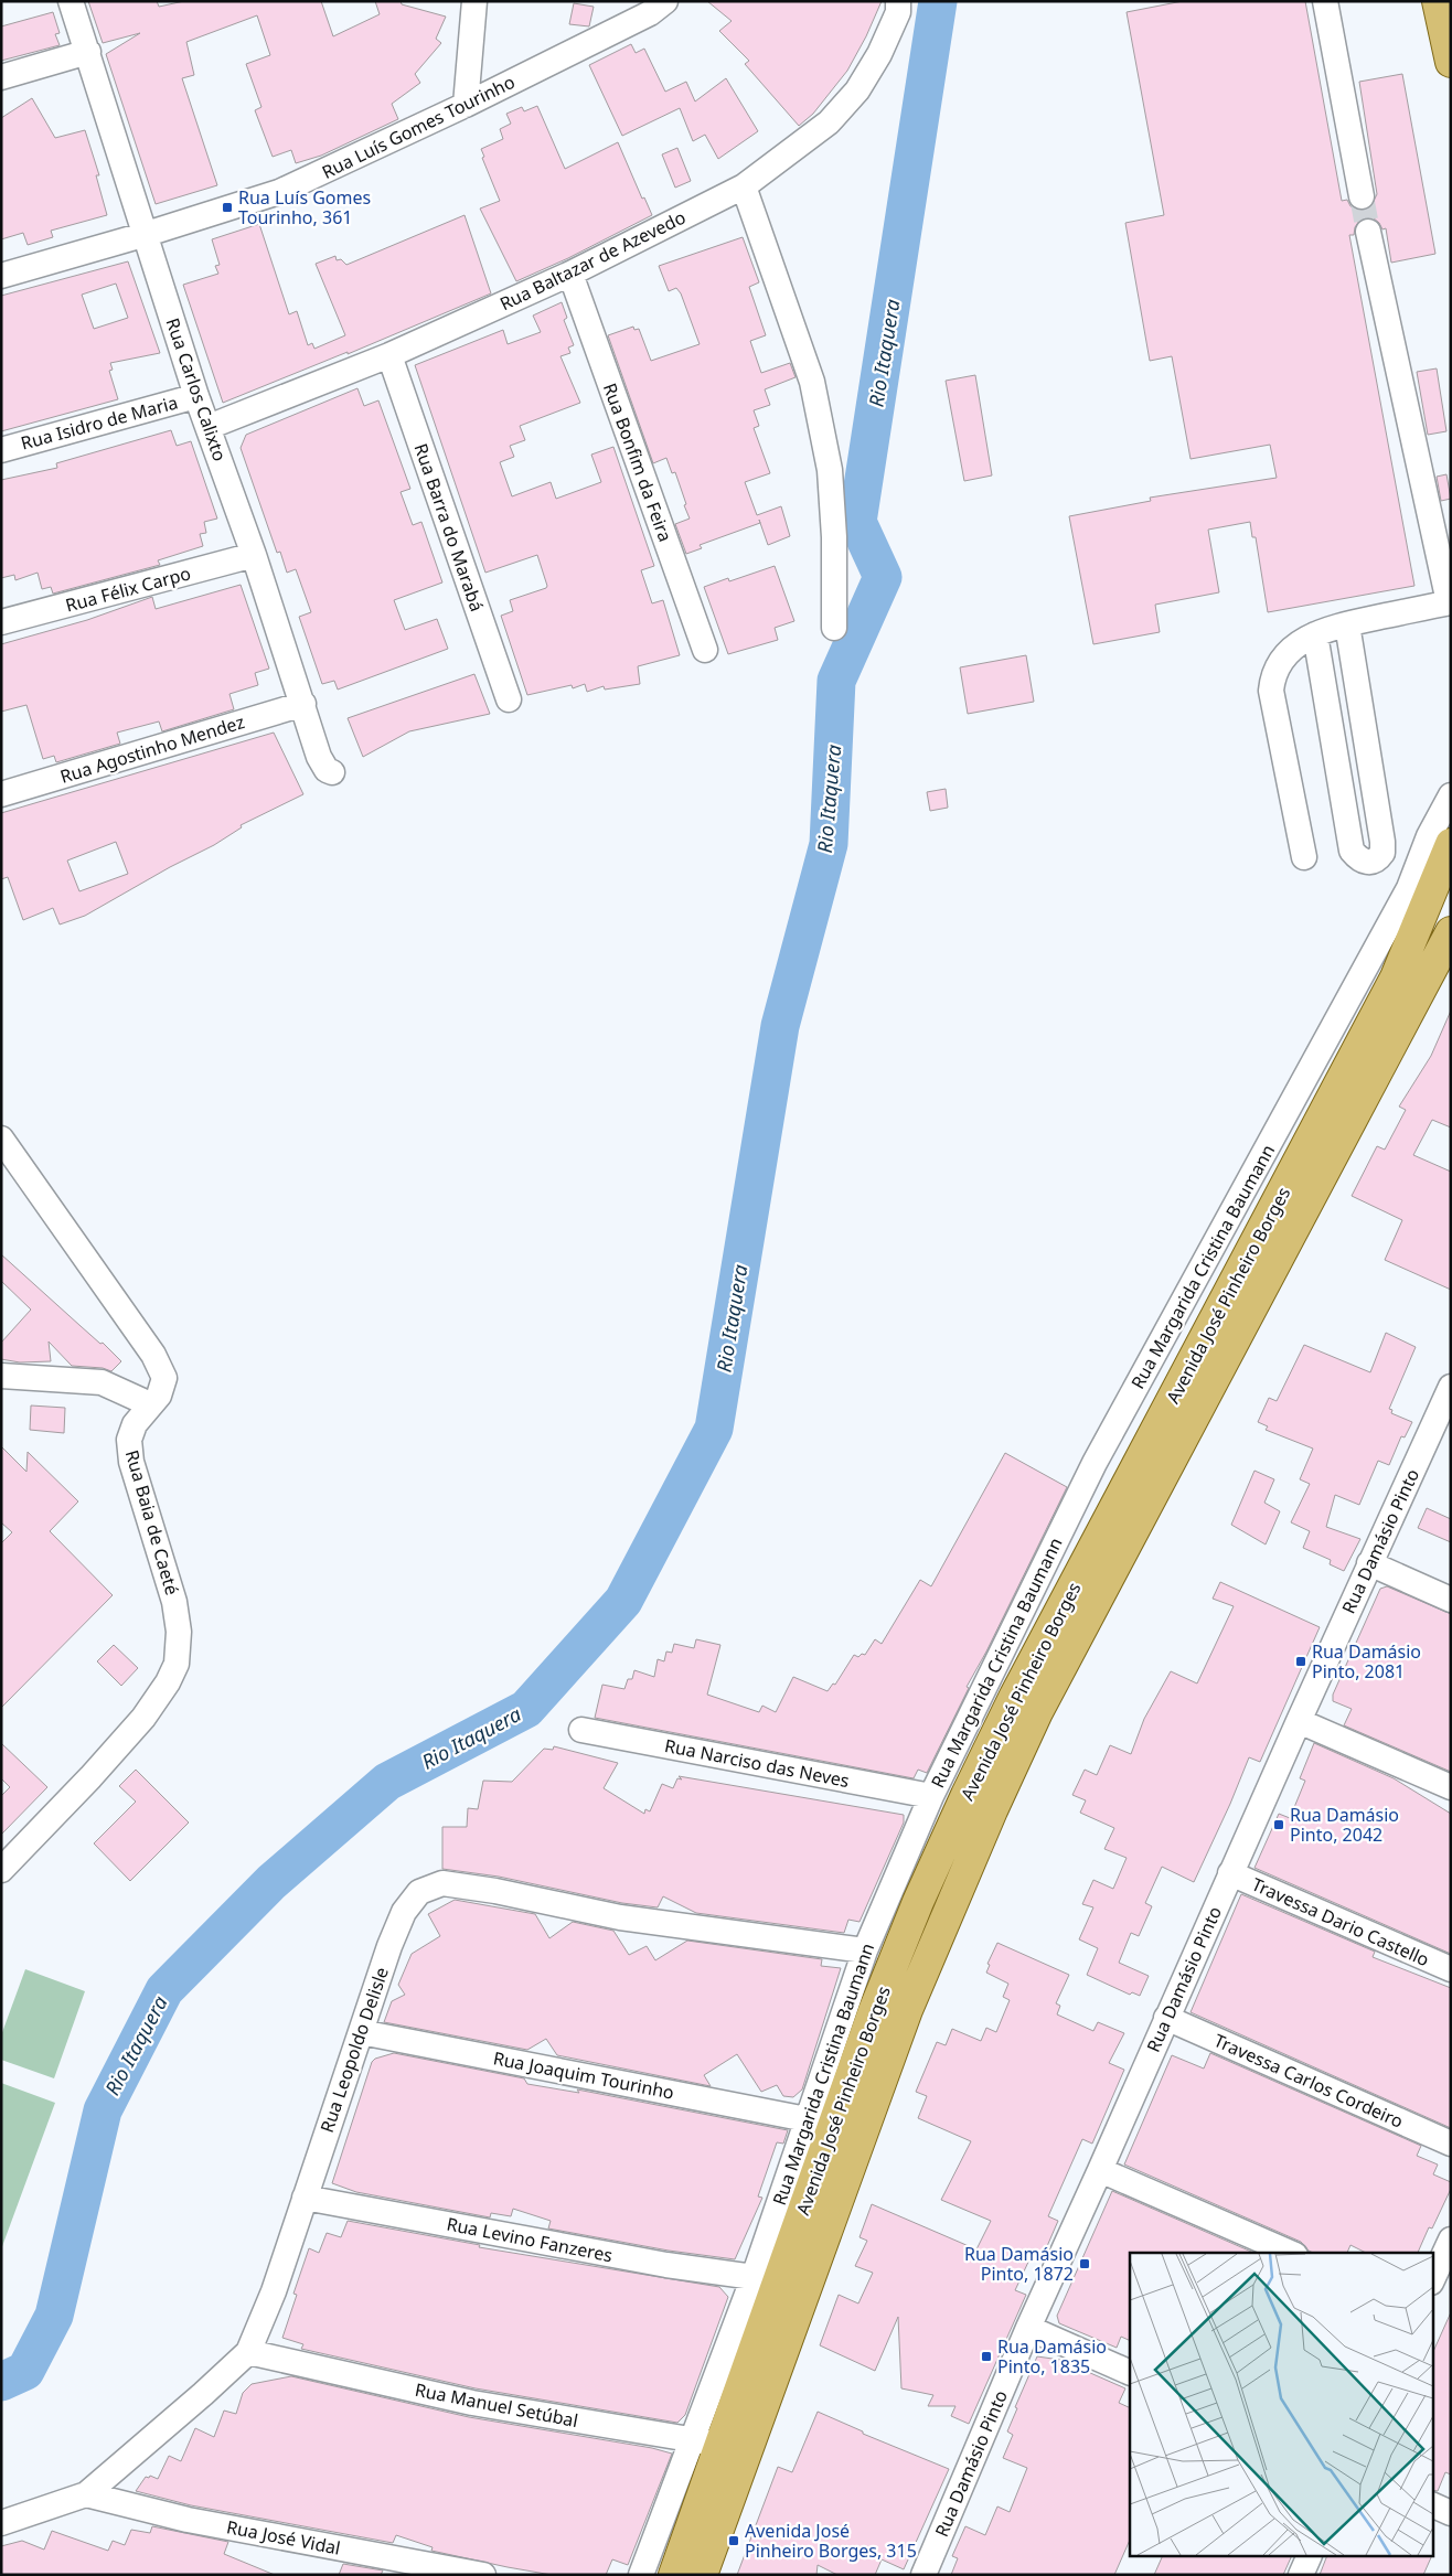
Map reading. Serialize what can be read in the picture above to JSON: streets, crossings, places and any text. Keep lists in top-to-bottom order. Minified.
{"streets":{"main road":["Avenida José Pinheiro Borges"],"street":["Rua Luís Gomes Tourinho","Rua Baltazar de Azevedo","Rua Carlos Calixto","Rua Isidro de Maria","Rua Bonfim da Feira","Rua Barra do Marabá","Rua Félix Carpo","Rua Agostinho Mendez","Rua Margarida Cristina Baumann","Rua Baia de Caeté","Rua Damásio Pinto","Rua Narciso das Neves","Travessa Dario Castello","Rua Leopoldo Delisle","Rua Joaquim Tourinho","Travessa Carlos Cordeiro","Rua Levino Fanzeres","Rua Manuel Setúbal","Rua José Vidal"]},"crossings":[["Rua Luís Gomes Tourinho","Rua Carlos Calixto"],["Rua Baltazar de Azevedo","Rua Carlos Calixto"],["Rua Baltazar de Azevedo","Rua Bonfim da Feira"],["Rua Baltazar de Azevedo","Rua Barra do Marabá"],["Rua Carlos Calixto","Rua Isidro de Maria"],["Rua Carlos Calixto","Rua Félix Carpo"],["Rua Carlos Calixto","Rua Agostinho Mendez"],["Rua Margarida Cristina Baumann","Avenida José Pinheiro Borges"],["Rua Margarida Cristina Baumann","Rua Narciso das Neves"],["Rua Margarida Cristina Baumann","Rua Leopoldo Delisle"],["Rua Margarida Cristina Baumann","Rua Joaquim Tourinho"],["Rua Margarida Cristina Baumann","Rua Levino Fanzeres"],["Rua Margarida Cristina Baumann","Rua Manuel Setúbal"],["Avenida José Pinheiro Borges","Rua Manuel Setúbal"],["Rua Damásio Pinto","Travessa Dario Castello"],["Rua Damásio Pinto","Travessa Carlos Cordeiro"],["Rua Leopoldo Delisle","Rua Joaquim Tourinho"],["Rua Leopoldo Delisle","Rua Levino Fanzeres"],["Rua Leopoldo Delisle","Rua Manuel Setúbal"],["Rua Leopoldo Delisle","Rua José Vidal"]],"water":["Rio Itaquera"],"places":{"transit":["Rua Luís Gomes Tourinho, 361","Rua Damásio Pinto, 2081","Rua Damásio Pinto, 2042","Rua Damásio Pinto, 1872","Rua Damásio Pinto, 1835","Avenida José Pinheiro Borges, 315"]}}
